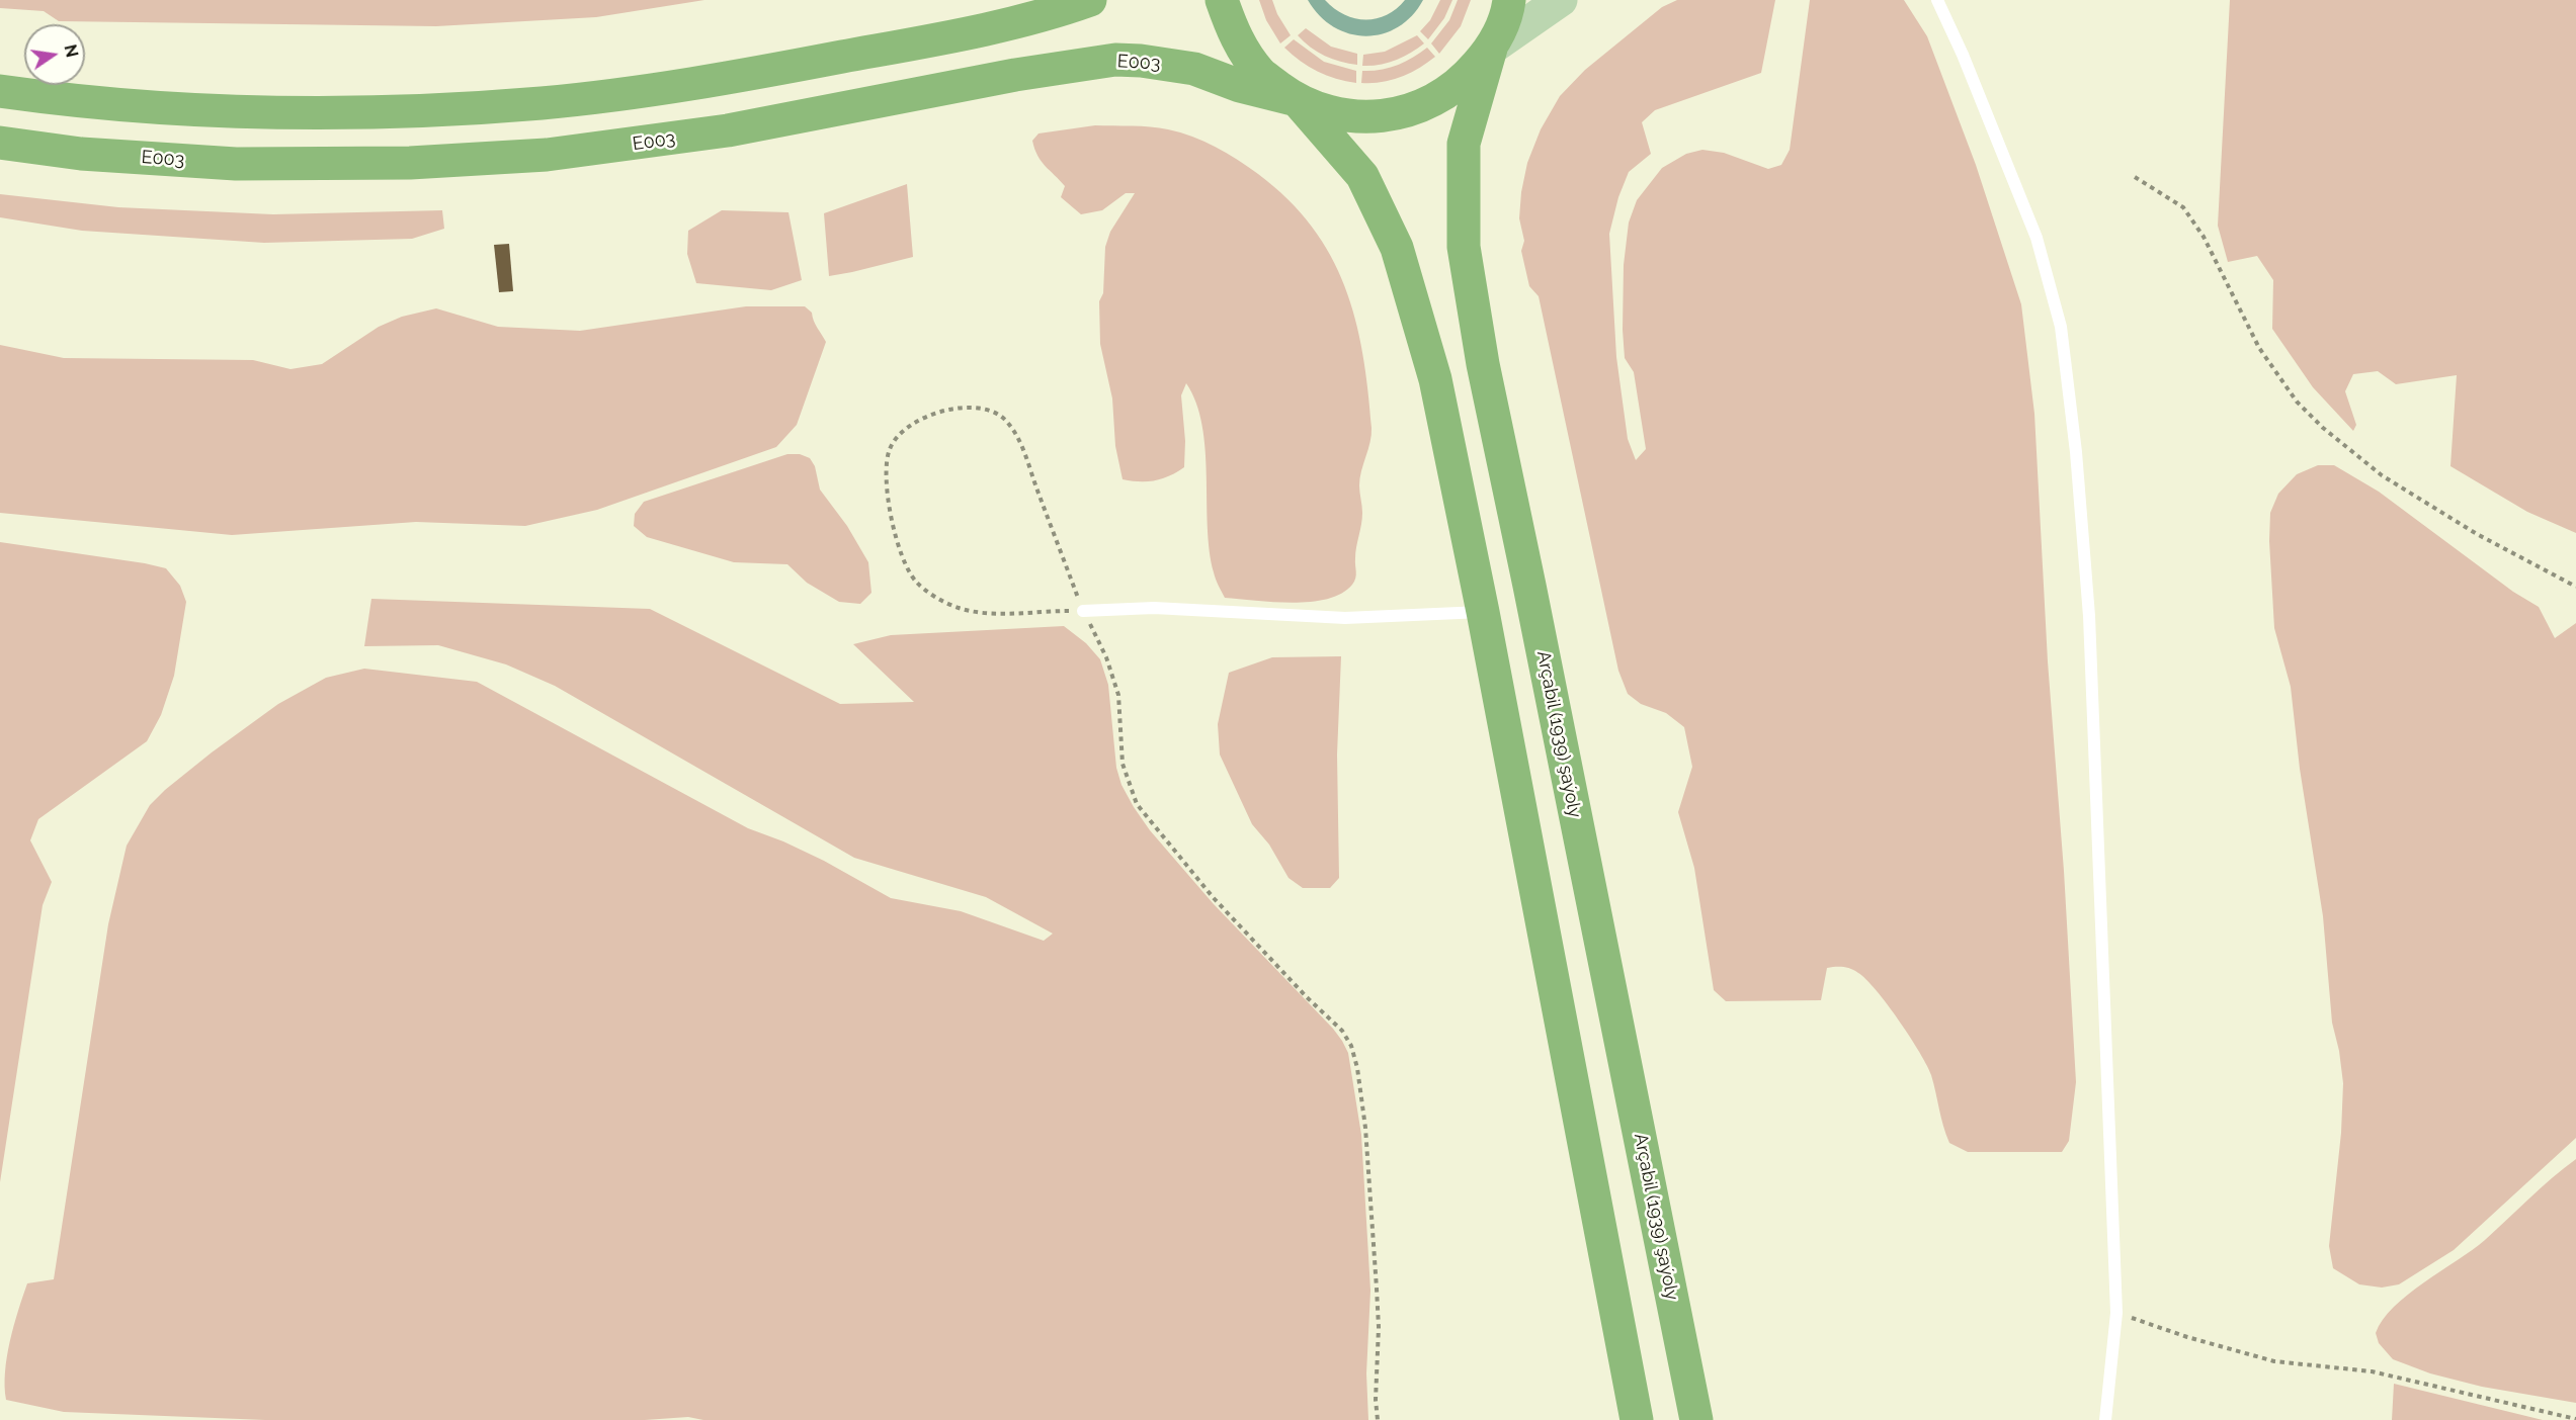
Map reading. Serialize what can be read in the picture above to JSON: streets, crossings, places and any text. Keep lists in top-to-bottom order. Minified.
{"streets":{"highway":["E003","Arçabil (1939) şaýoly"]},"north":"right"}
